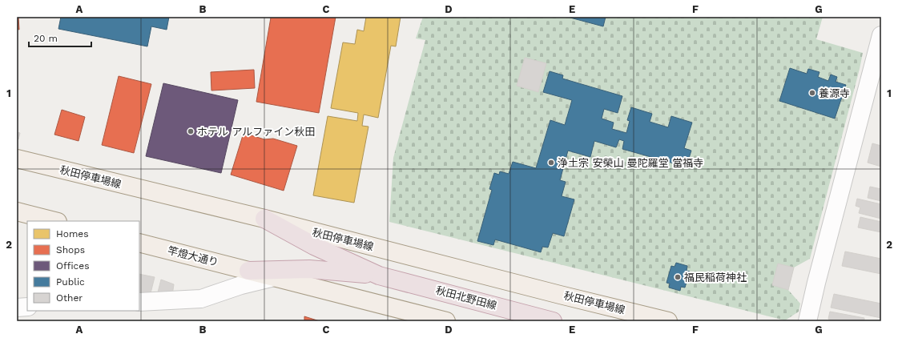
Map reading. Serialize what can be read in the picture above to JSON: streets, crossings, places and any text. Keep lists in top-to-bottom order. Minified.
{"streets":{"highway":["秋田北野田線"],"main road":["秋田停車場線","竿燈大通り"]},"places":["養源寺","ホテル アルファイン秋田","浄土宗 安榮山 曼陀羅堂 當福寺","福民稲荷神社"],"legend":["Homes","Shops","Offices","Public","Other"],"scale_bar":"20 m","grid":{"columns":["A","B","C","D","E","F","G"],"rows":["1","2"]}}
